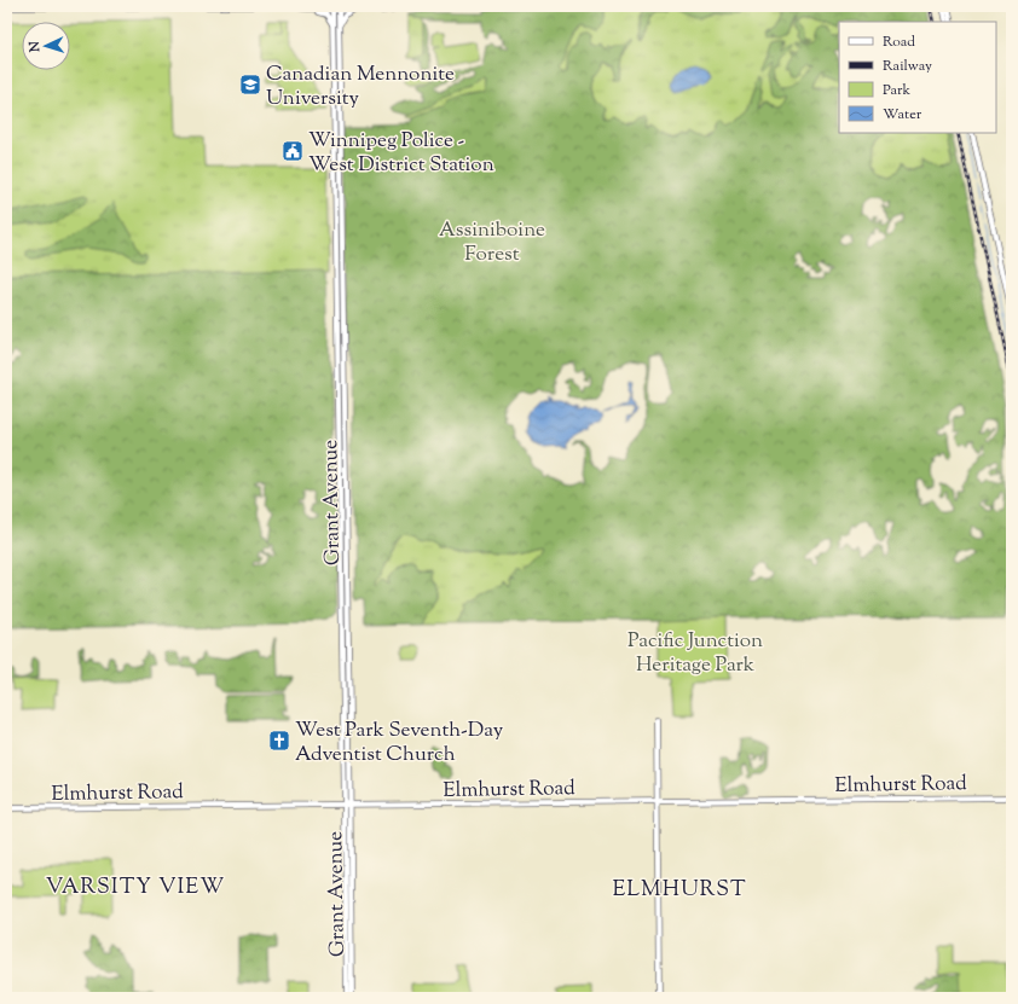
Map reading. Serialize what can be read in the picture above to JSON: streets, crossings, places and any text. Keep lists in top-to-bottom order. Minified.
{"streets":{"street":["Grant Avenue","Elmhurst Road"]},"crossings":[["Grant Avenue","Elmhurst Road"]],"districts":["VARSITY VIEW","ELMHURST"],"parks":["Assiniboine Forest","Pacific Junction Heritage Park"],"places":{"school or university":["Canadian Mennonite University"],"public building":["Winnipeg Police - West District Station"],"church":["West Park Seventh-Day Adventist Church"]},"legend":["Road","Railway","Park","Water"],"north":"left"}
